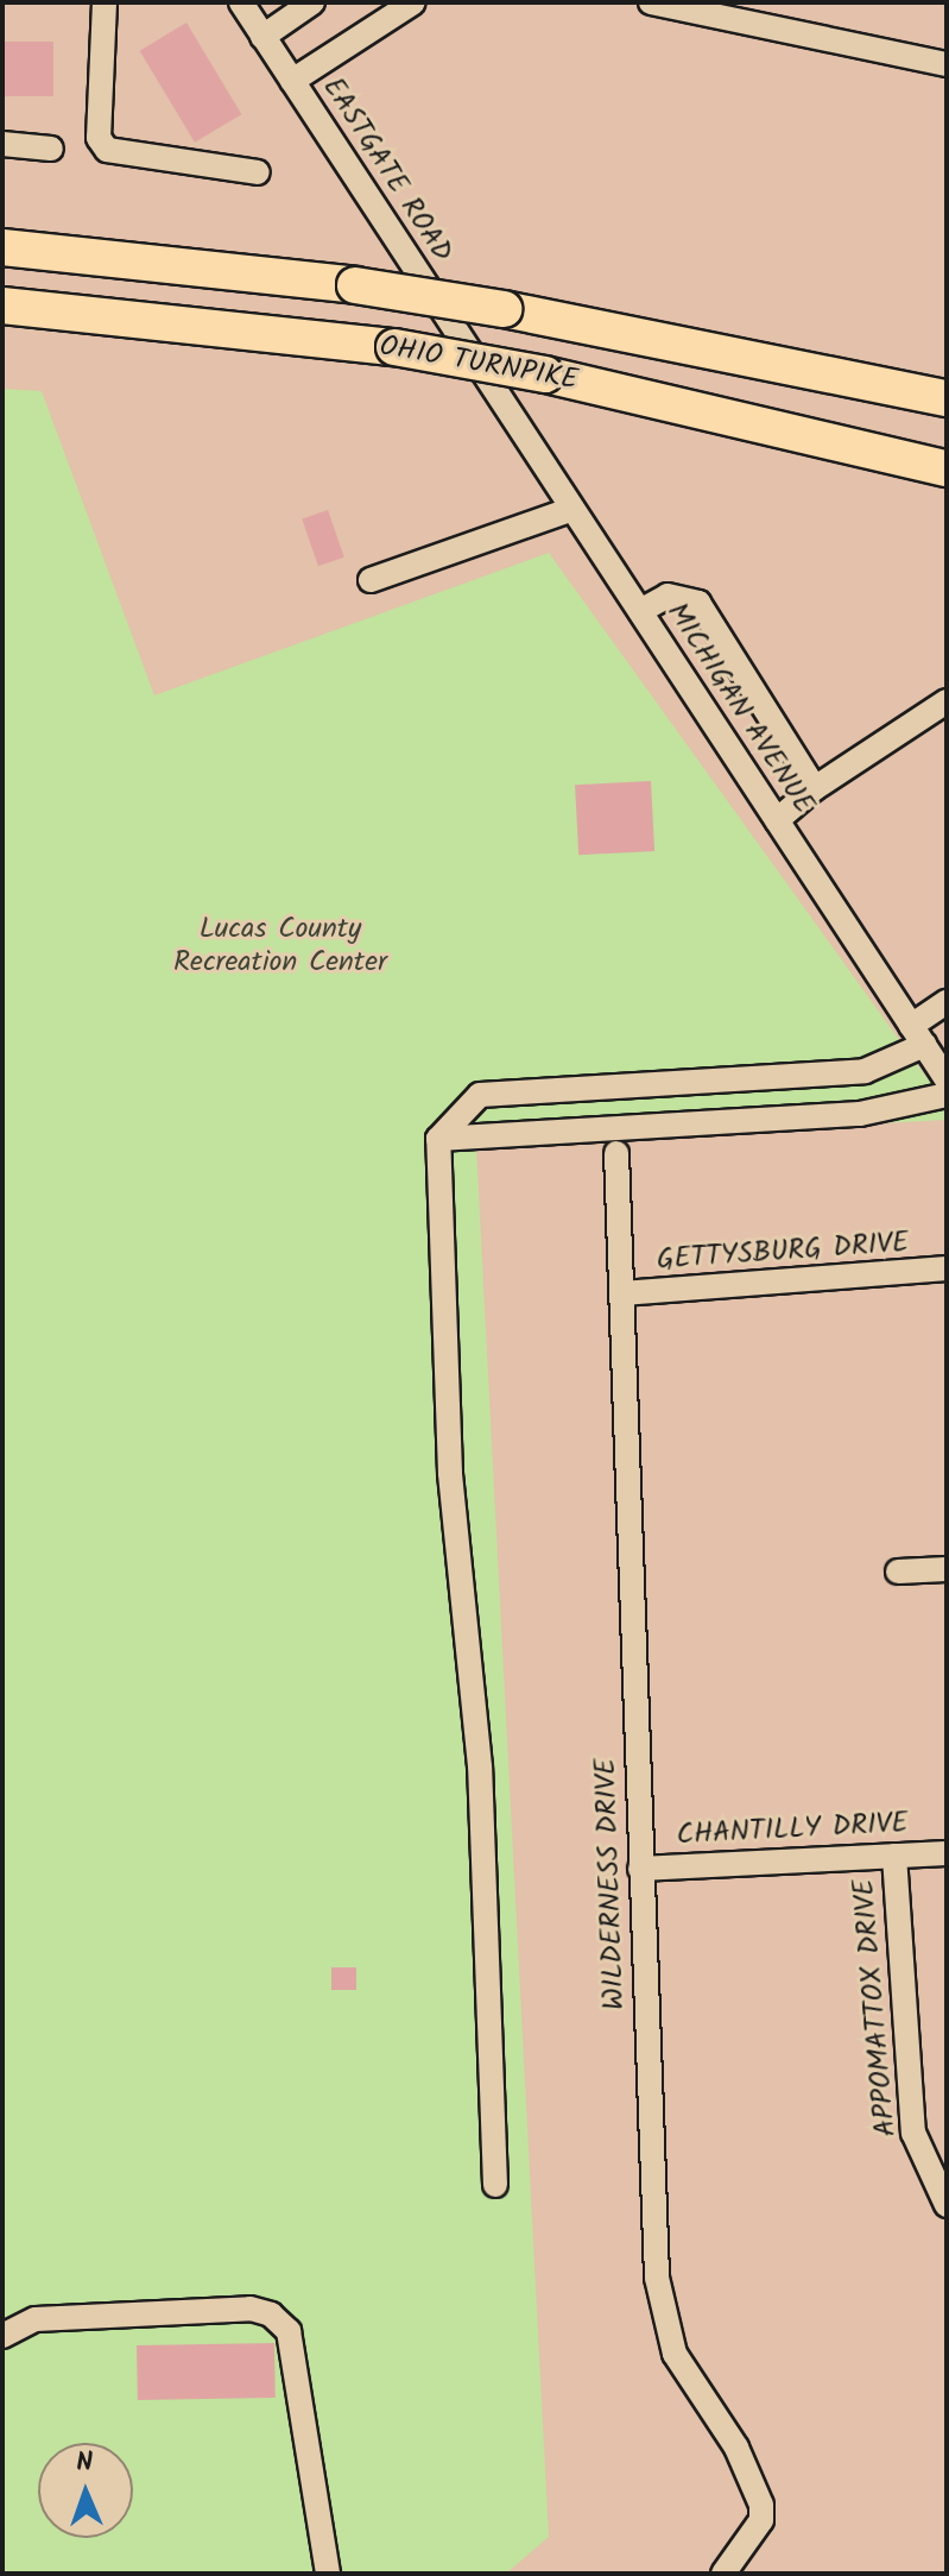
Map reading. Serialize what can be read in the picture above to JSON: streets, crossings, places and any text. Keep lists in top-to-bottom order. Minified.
{"streets":{"highway":["OHIO TURNPIKE"],"street":["EASTGATE ROAD","MICHIGAN AVENUE","GETTYSBURG DRIVE","CHANTILLY DRIVE","WILDERNESS DRIVE","APPOMATTOX DRIVE"]},"crossings":[["EASTGATE ROAD","MICHIGAN AVENUE"],["GETTYSBURG DRIVE","WILDERNESS DRIVE"],["CHANTILLY DRIVE","WILDERNESS DRIVE"],["CHANTILLY DRIVE","APPOMATTOX DRIVE"]],"parks":["Lucas County Recreation Center"],"north":"top"}
